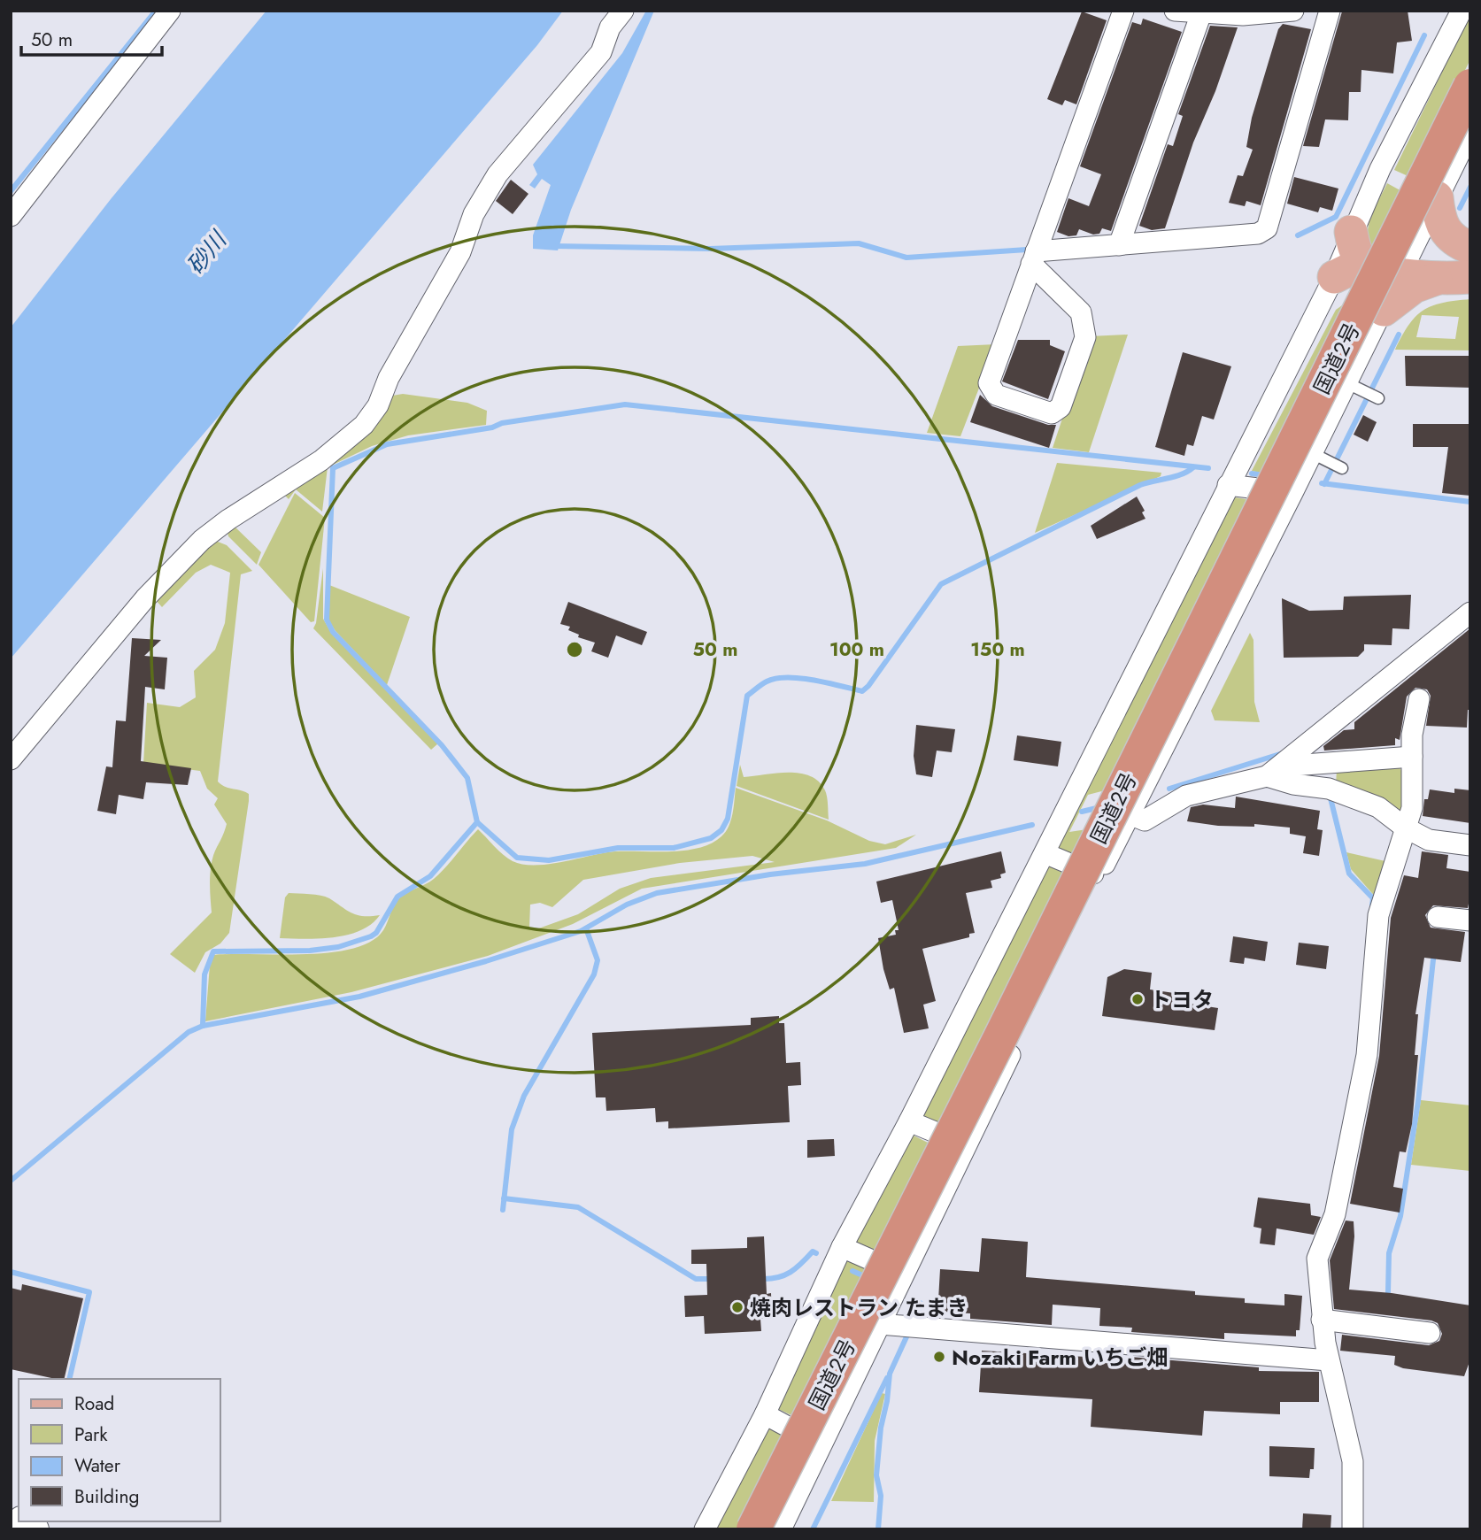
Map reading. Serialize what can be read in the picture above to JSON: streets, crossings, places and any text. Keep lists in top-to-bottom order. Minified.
{"streets":{"highway":["国道2号"]},"water":["砂川"],"places":["トヨタ","焼肉レストラン たまき","Nozaki Farm いちご畑"],"legend":["Road","Park","Water","Building"],"scale_bar":"50 m","rings":["50 m","100 m","150 m"]}
